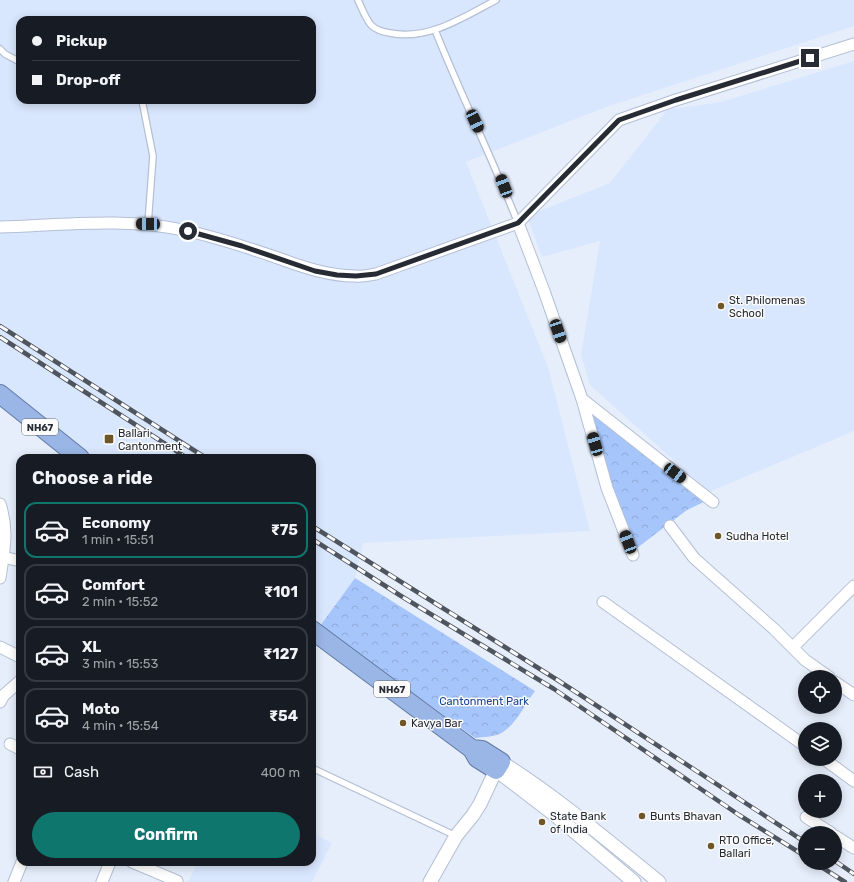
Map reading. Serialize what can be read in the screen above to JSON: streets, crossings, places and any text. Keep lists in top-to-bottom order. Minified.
{"streets":{"highway":["NH67"]},"parks":["Cantonment Park"],"places":{"other":["St. Philomenas School","Sudha Hotel","Kavya Bar","Bunts Bhavan","State Bank of India","RTO Office, Ballari"],"transit":["Ballari Cantonment"]},"page":{"banner":["Pickup","Drop-off"],"heading":"Choose a ride","list":[{"name":"Economy","note":"1 min · 15:51","value":"₹75"},{"name":"Comfort","note":"2 min · 15:52","value":"₹101"},{"name":"XL","note":"3 min · 15:53","value":"₹127"},{"name":"Moto","note":"4 min · 15:54","value":"₹54"}],"map_buttons":["+","−"],"pay":["Cash","400 m"],"buttons":"Confirm"}}
